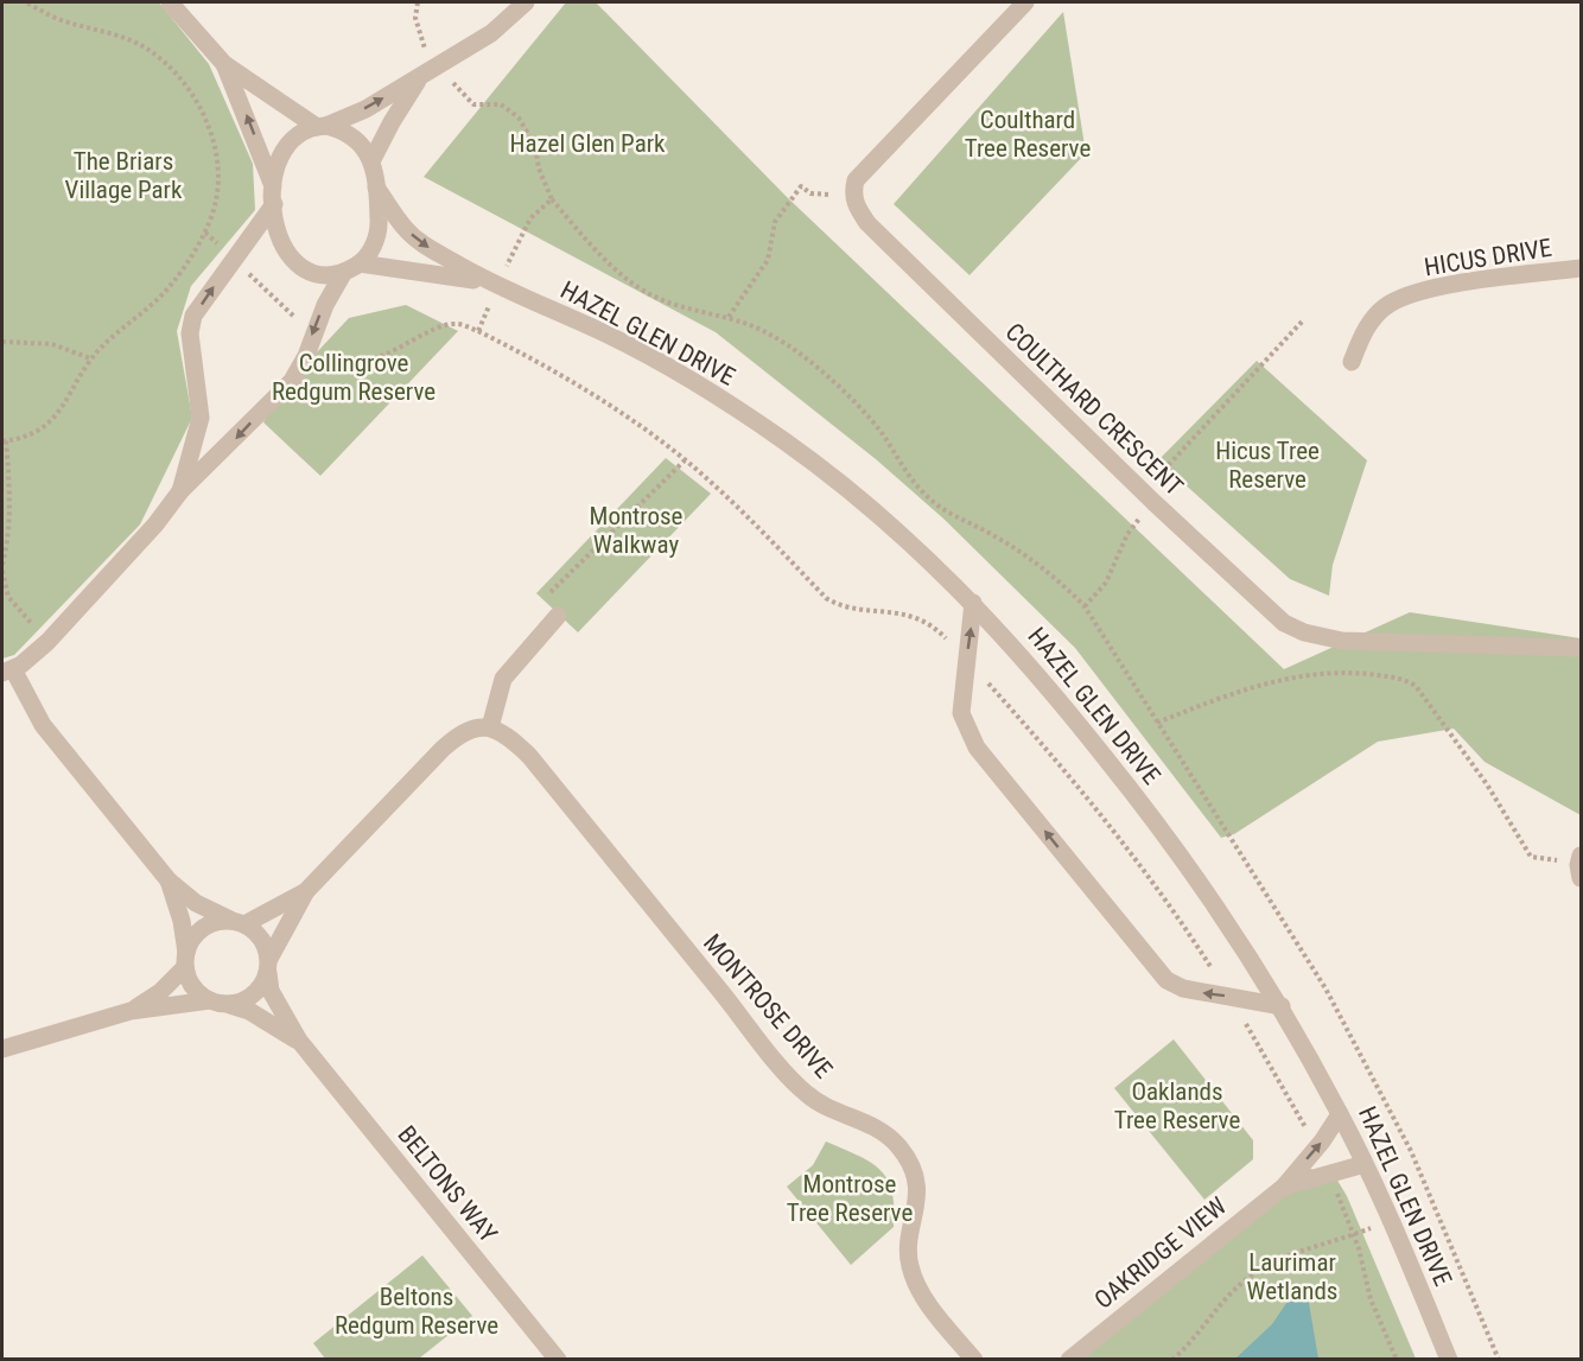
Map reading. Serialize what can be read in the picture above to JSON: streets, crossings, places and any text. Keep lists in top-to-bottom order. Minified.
{"streets":{"street":["HICUS DRIVE","HAZEL GLEN DRIVE","COULTHARD CRESCENT","MONTROSE DRIVE","BELTONS WAY","OAKRIDGE VIEW"]},"parks":["Coulthard Tree Reserve","Hazel Glen Park","The Briars Village Park","Collingrove Redgum Reserve","Hicus Tree Reserve","Montrose Walkway","Oaklands Tree Reserve","Montrose Tree Reserve","Laurimar Wetlands","Beltons Redgum Reserve"]}
